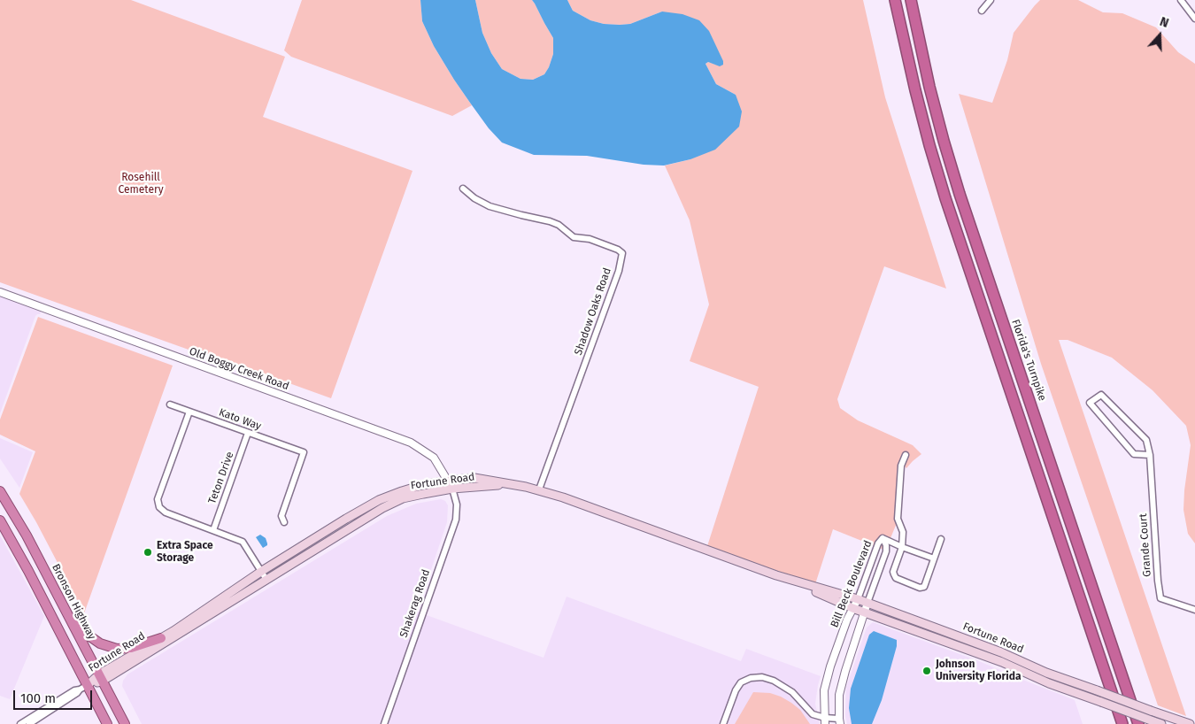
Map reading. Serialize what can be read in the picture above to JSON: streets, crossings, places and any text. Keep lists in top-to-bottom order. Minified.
{"streets":{"highway":["Florida's Turnpike","Bronson Highway"],"main road":["Fortune Road"],"street":["Shadow Oaks Road","Old Boggy Creek Road","Kato Way","Teton Drive","Grande Court","Bill Beck Boulevard","Shakerag Road"]},"crossings":[["Shadow Oaks Road","Fortune Road"],["Old Boggy Creek Road","Fortune Road"],["Old Boggy Creek Road","Shakerag Road"],["Kato Way","Teton Drive"],["Fortune Road","Bill Beck Boulevard"],["Fortune Road","Bronson Highway"],["Fortune Road","Shakerag Road"]],"parks":["Rosehill Cemetery"],"places":["Extra Space Storage","Johnson University Florida"],"scale_bar":"100 m","north":"top"}
